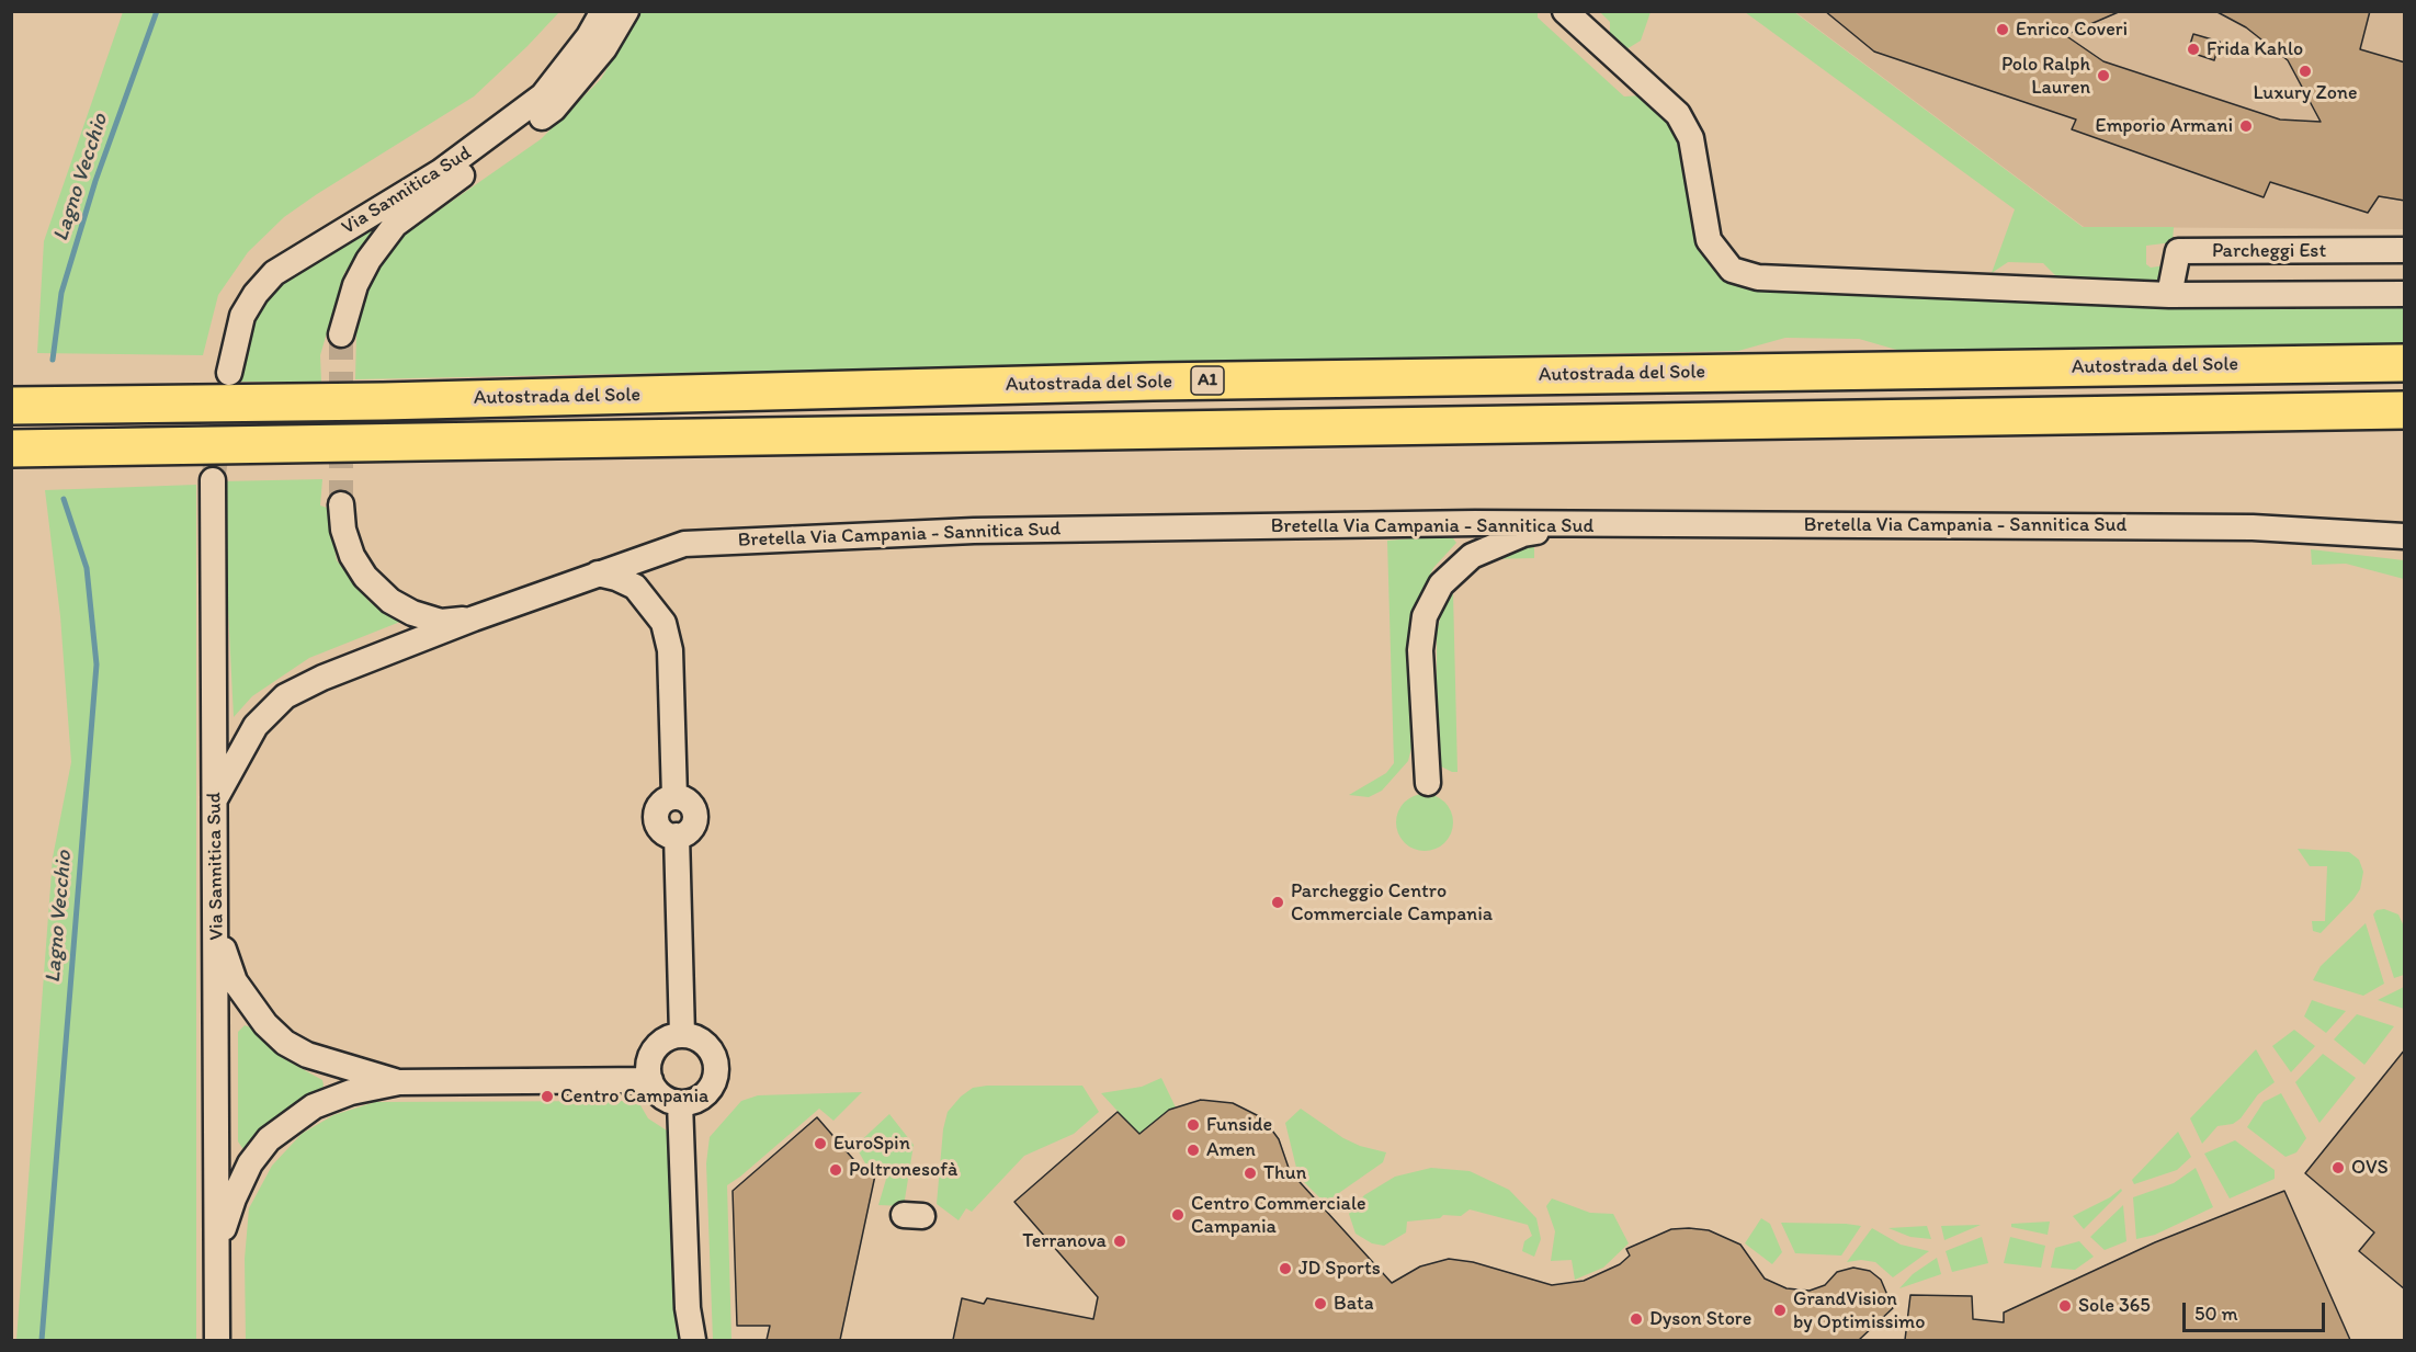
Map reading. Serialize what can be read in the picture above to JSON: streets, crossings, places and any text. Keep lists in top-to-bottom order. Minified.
{"streets":{"highway":["Autostrada del Sole","A1"],"street":["Via Sannitica Sud","Parcheggi Est","Bretella Via Campania - Sannitica Sud"]},"water":["Lagno Vecchio"],"places":["Enrico Coveri","Frida Kahlo","Luxury Zone","Polo Ralph Lauren","Emporio Armani","Parcheggio Centro Commerciale Campania","Centro Campania","Funside","EuroSpin","Amen","OVS","Poltronesofà","Thun","Centro Commerciale Campania","Terranova","JD Sports","Bata","Sole 365","GrandVision by Optimissimo","Dyson Store"],"scale_bar":"50 m"}
